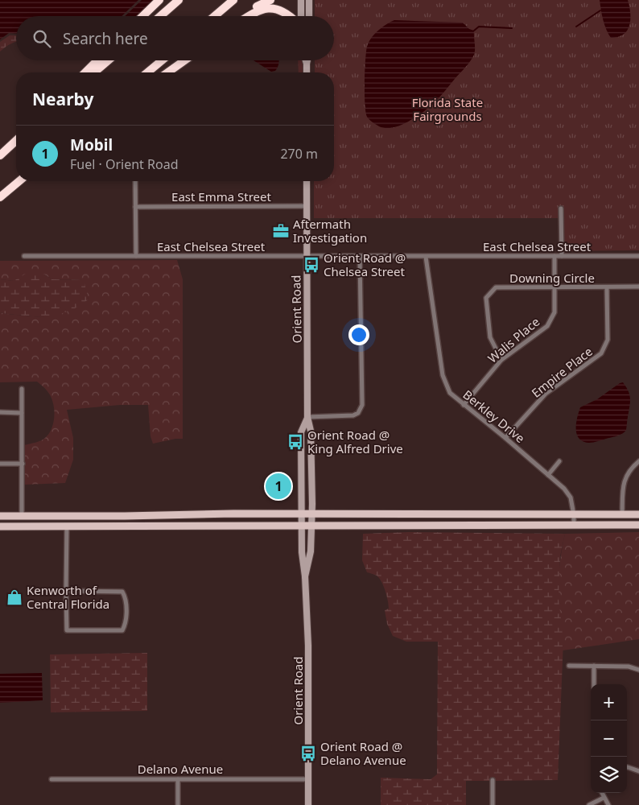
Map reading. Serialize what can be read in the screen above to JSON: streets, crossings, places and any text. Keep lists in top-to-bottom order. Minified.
{"streets":{"street":["East Emma Street","East Chelsea Street","Downing Circle","Orient Road","Walis Place","Empire Place","Berkley Drive","Delano Avenue"]},"crossings":[["East Emma Street","Orient Road"],["East Chelsea Street","Orient Road"],["East Chelsea Street","Walis Place"],["East Chelsea Street","Berkley Drive"],["Downing Circle","Walis Place"],["Downing Circle","Empire Place"],["Orient Road","Delano Avenue"],["Walis Place","Berkley Drive"],["Empire Place","Berkley Drive"]],"parks":["Florida State Fairgrounds"],"places":{"office":["Aftermath Investigation"],"bus stop":["Orient Road @ Chelsea Street","Orient Road @ King Alfred Drive","Orient Road @ Delano Avenue"],"shop":["Kenworth of Central Florida"]},"page":{"search":"Search here","heading":"Nearby","list":[{"mark":"1","name":"Mobil","note":"Fuel · Orient Road","value":"270 m"}],"pins":"1","map_buttons":["+","−"]}}
